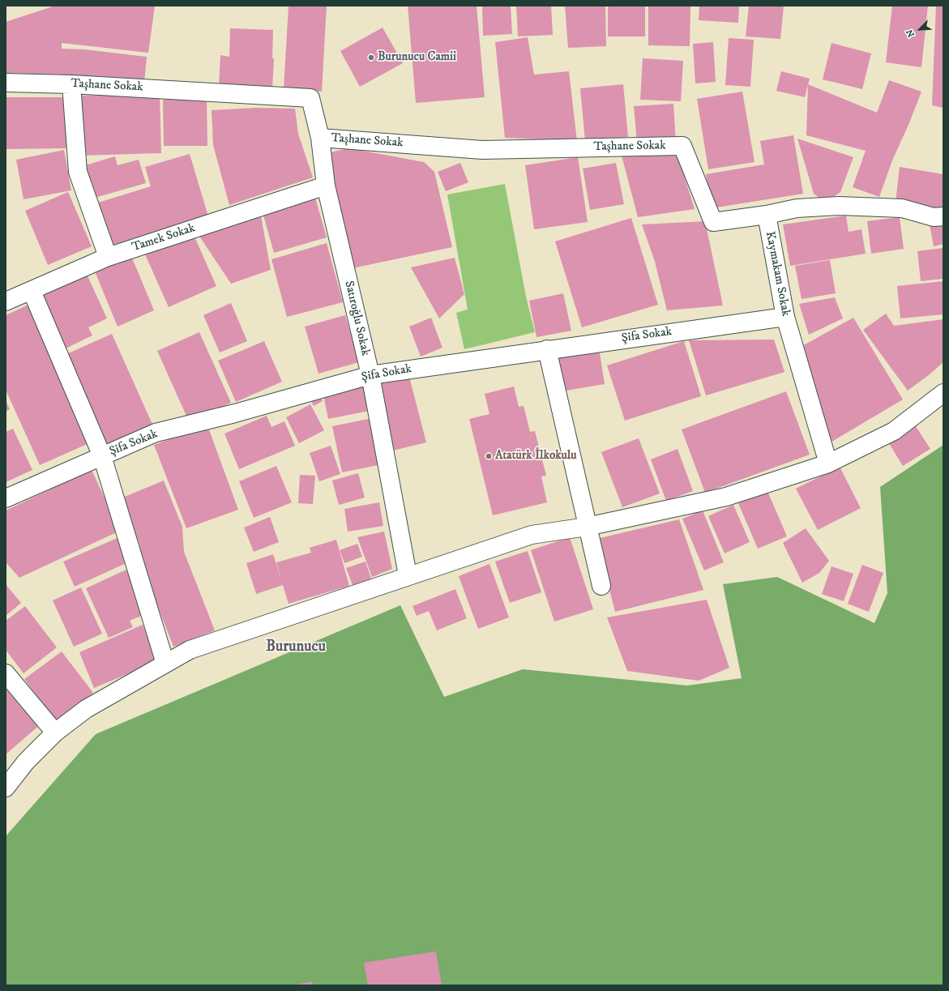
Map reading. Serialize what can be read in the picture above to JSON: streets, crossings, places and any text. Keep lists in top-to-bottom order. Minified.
{"streets":{"street":["Taşhane Sokak","Tamek Sokak","Kaymakam Sokak","Satıroğlu Sokak","Şifa Sokak"]},"crossings":[["Taşhane Sokak","Kaymakam Sokak"],["Taşhane Sokak","Satıroğlu Sokak"],["Tamek Sokak","Satıroğlu Sokak"],["Kaymakam Sokak","Şifa Sokak"],["Satıroğlu Sokak","Şifa Sokak"]],"districts":["Burunucu"],"places":["Burunucu Camii","Atatürk İlkokulu"],"north":"bottom left"}
